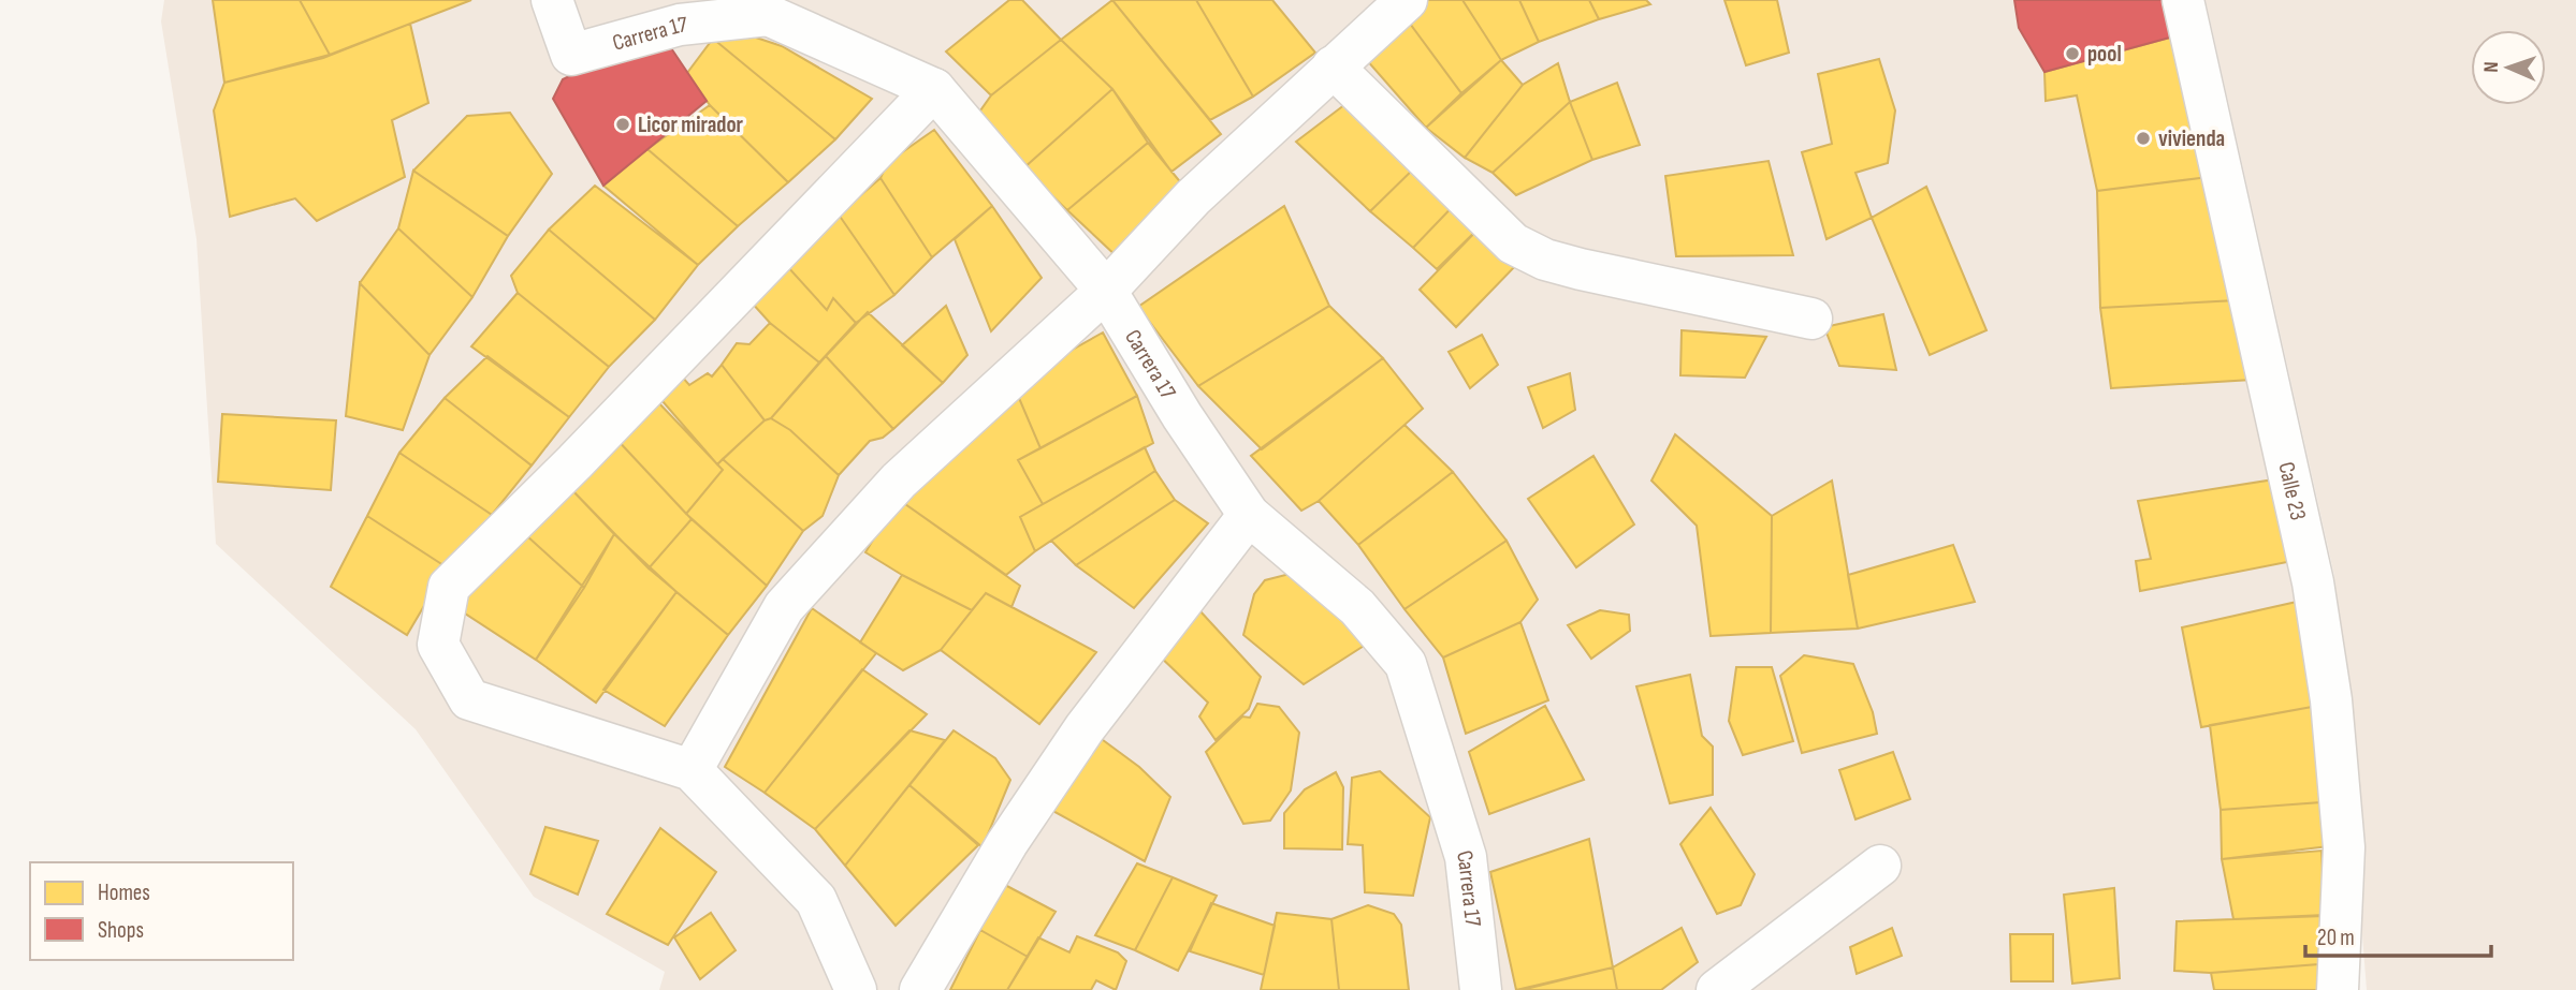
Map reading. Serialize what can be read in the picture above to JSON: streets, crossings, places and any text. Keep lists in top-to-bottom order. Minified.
{"streets":{"street":["Carrera 17","Calle 23"]},"places":["pool","Licor mirador","vivienda"],"legend":["Homes","Shops"],"scale_bar":"20 m","north":"left"}
